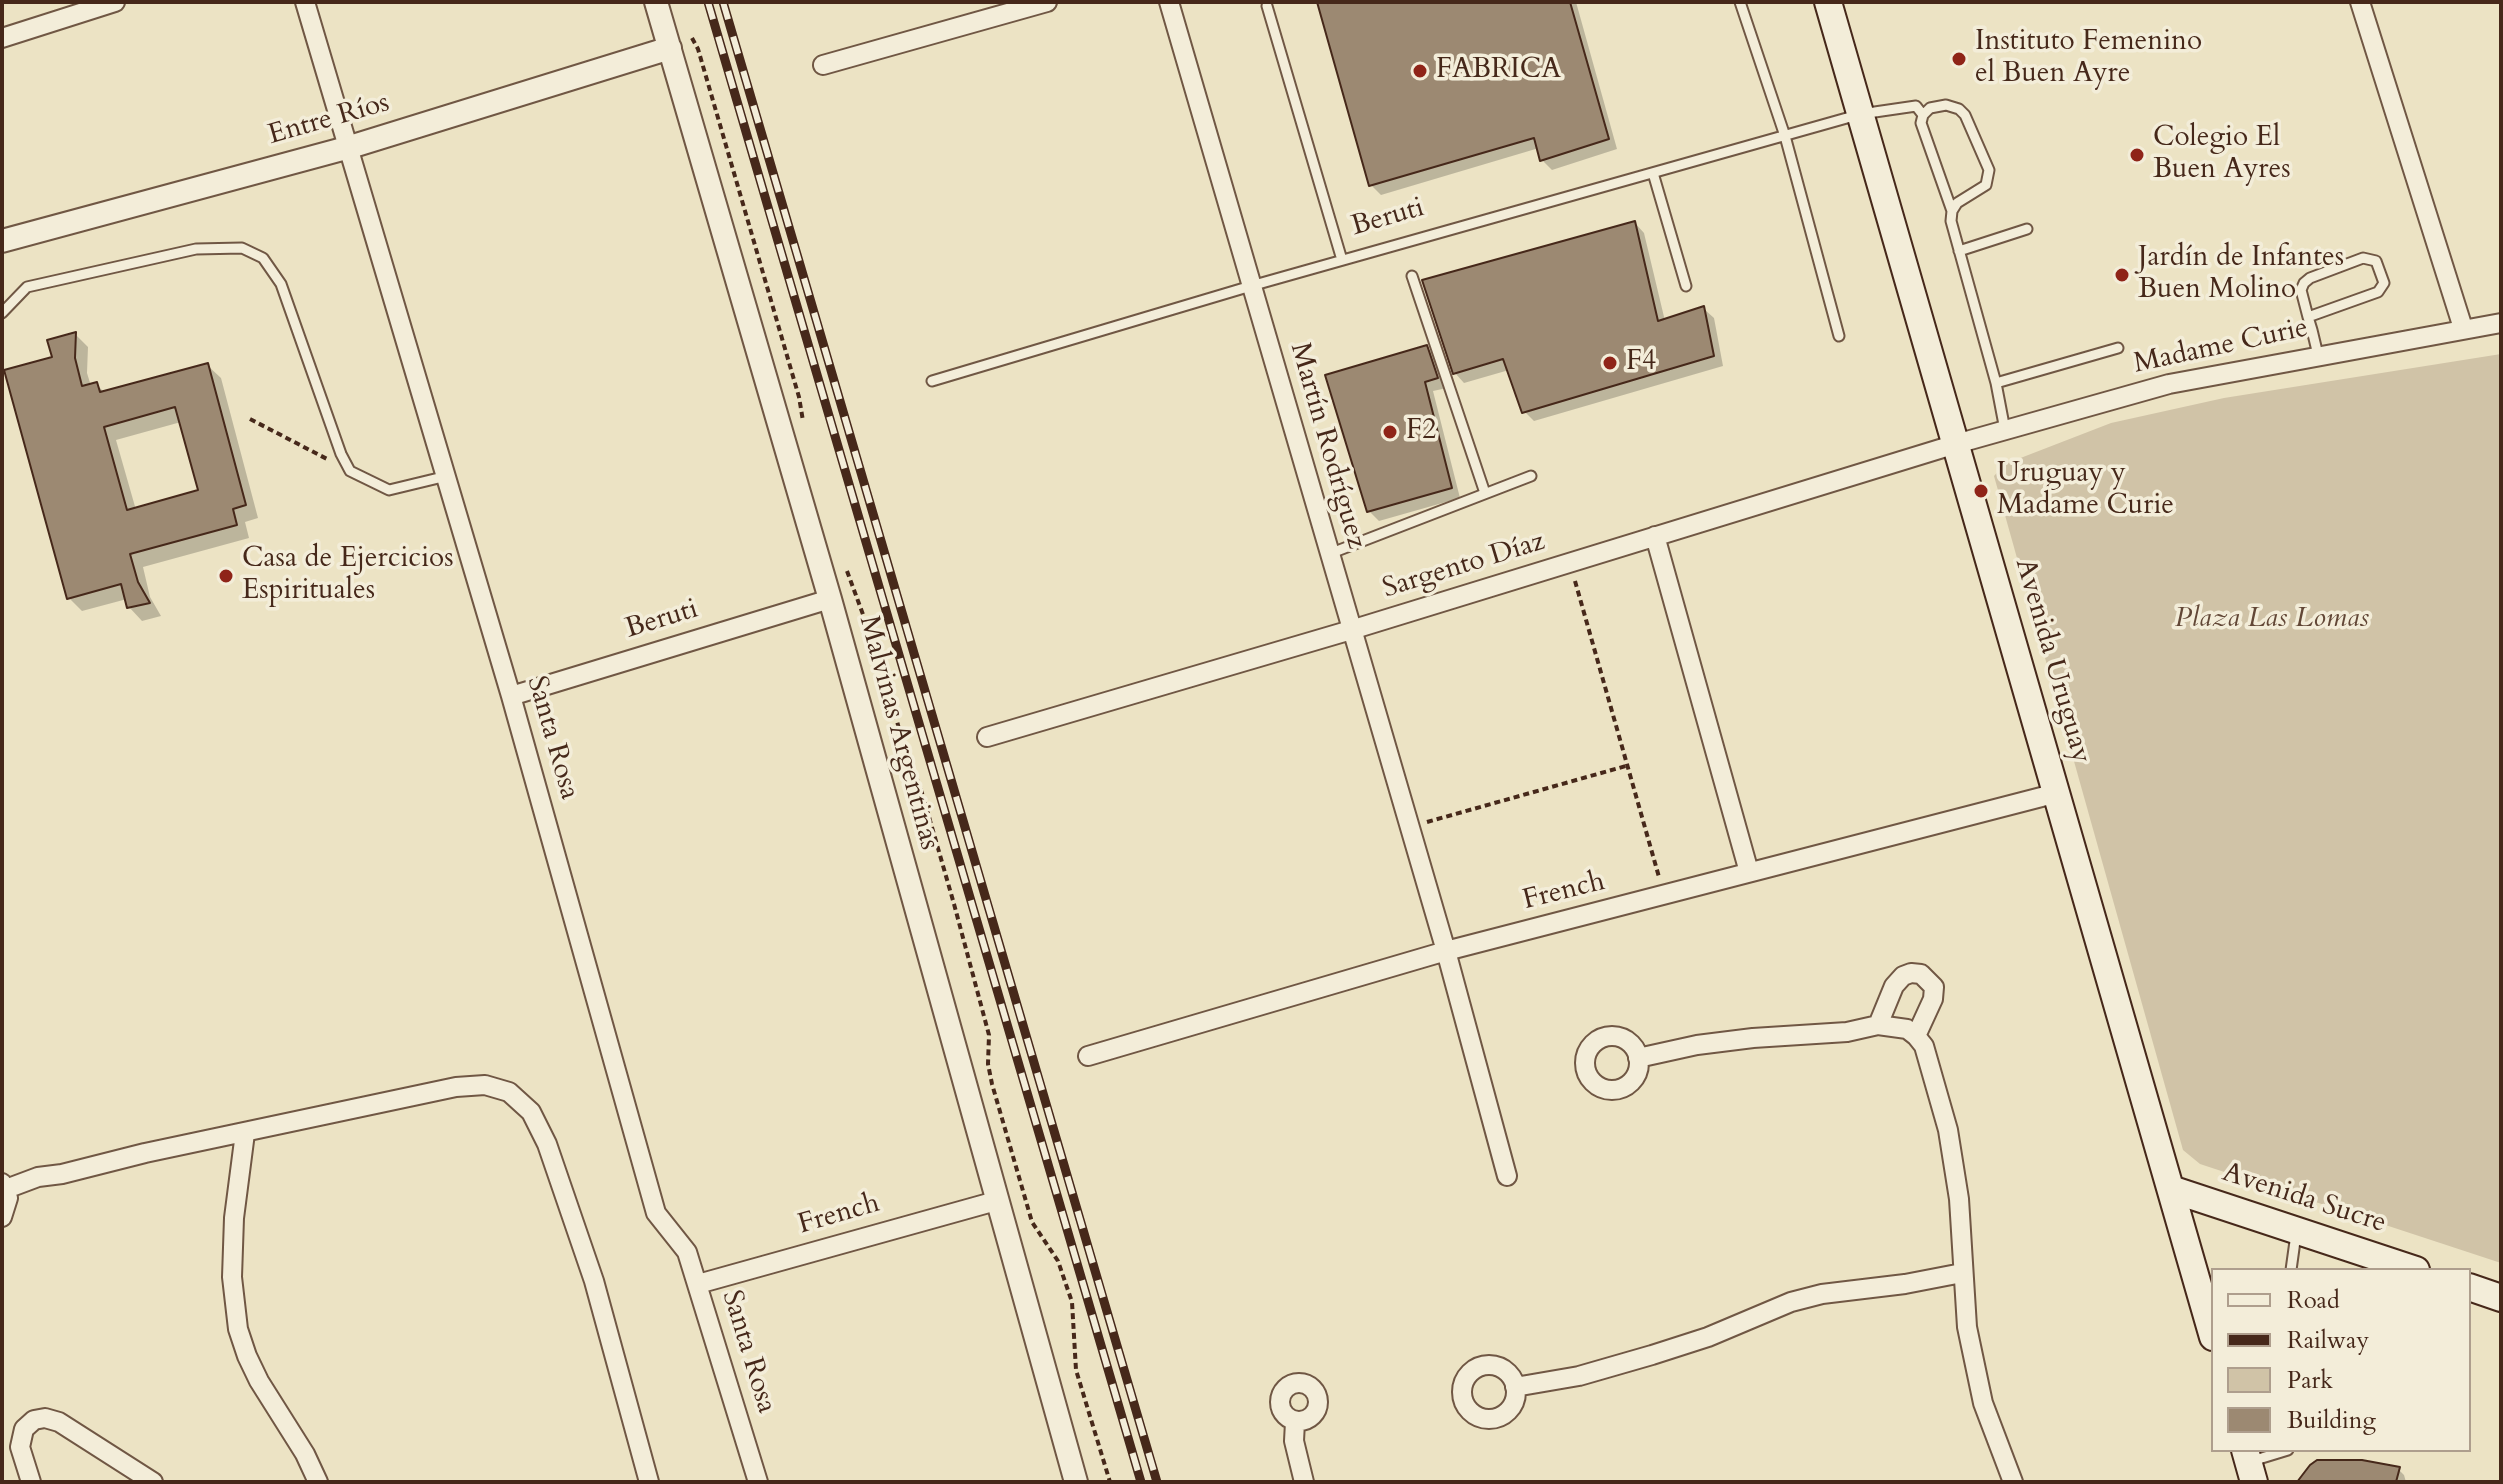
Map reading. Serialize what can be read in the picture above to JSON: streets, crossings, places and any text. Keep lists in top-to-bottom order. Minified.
{"streets":{"main road":["Avenida Uruguay","Avenida Sucre"],"street":["Entre Ríos","Beruti","Madame Curie","Martín Rodríguez","Sargento Díaz","Malvinas Argentinas","Santa Rosa","French"]},"crossings":[["Entre Ríos","Malvinas Argentinas"],["Entre Ríos","Santa Rosa"],["Beruti","Martín Rodríguez"],["Beruti","Avenida Uruguay"],["Beruti","Malvinas Argentinas"],["Beruti","Santa Rosa"],["Madame Curie","Sargento Díaz"],["Madame Curie","Avenida Uruguay"],["Martín Rodríguez","Sargento Díaz"],["Martín Rodríguez","French"],["Sargento Díaz","Avenida Uruguay"],["Avenida Uruguay","French"],["Avenida Uruguay","Avenida Sucre"],["Malvinas Argentinas","French"],["Santa Rosa","French"]],"parks":["Plaza Las Lomas"],"places":["Instituto Femenino el Buen Ayre","FABRICA","Colegio El Buen Ayres","Jardín de Infantes Buen Molino","F4","F2","Uruguay y Madame Curie","Casa de Ejercicios Espirituales"],"legend":["Road","Railway","Park","Building"]}
